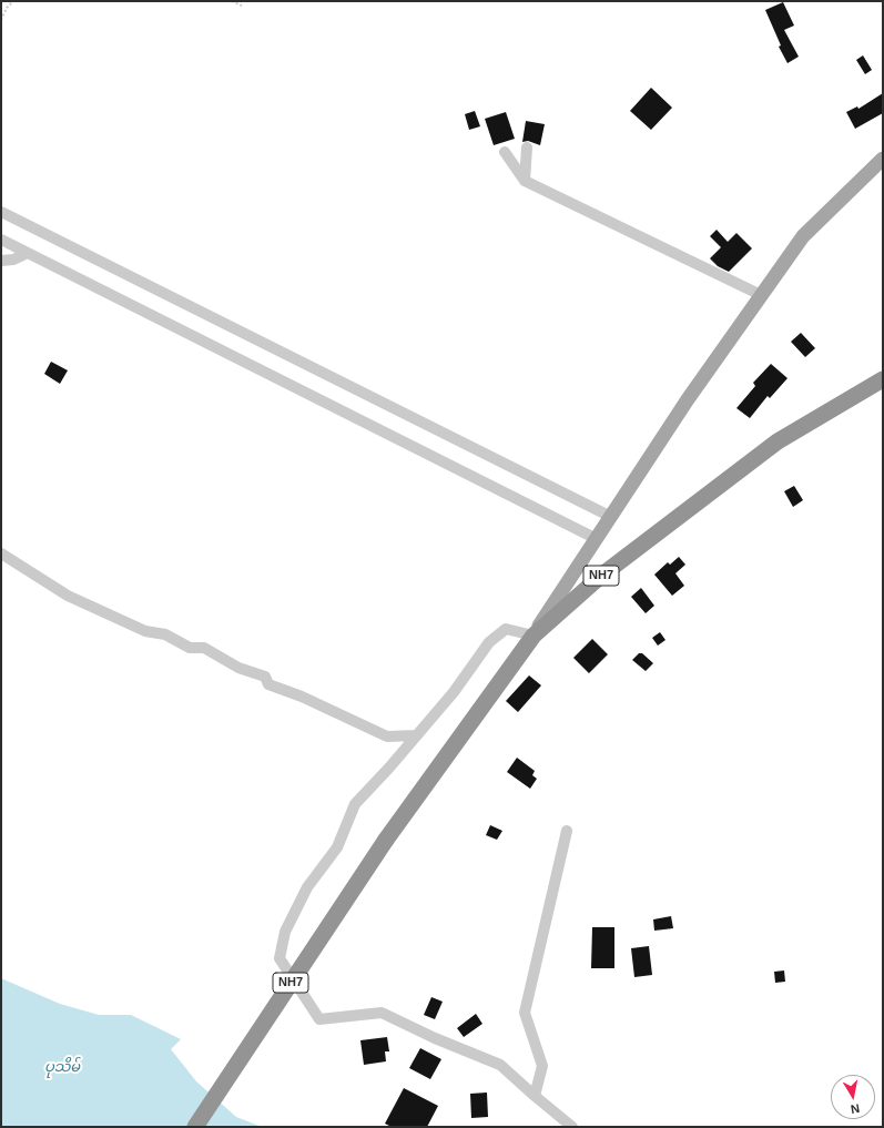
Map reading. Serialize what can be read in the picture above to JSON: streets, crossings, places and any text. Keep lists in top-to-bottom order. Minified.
{"streets":{"highway":["NH7"]},"water":["ပုသိမ်"],"north":"bottom"}
